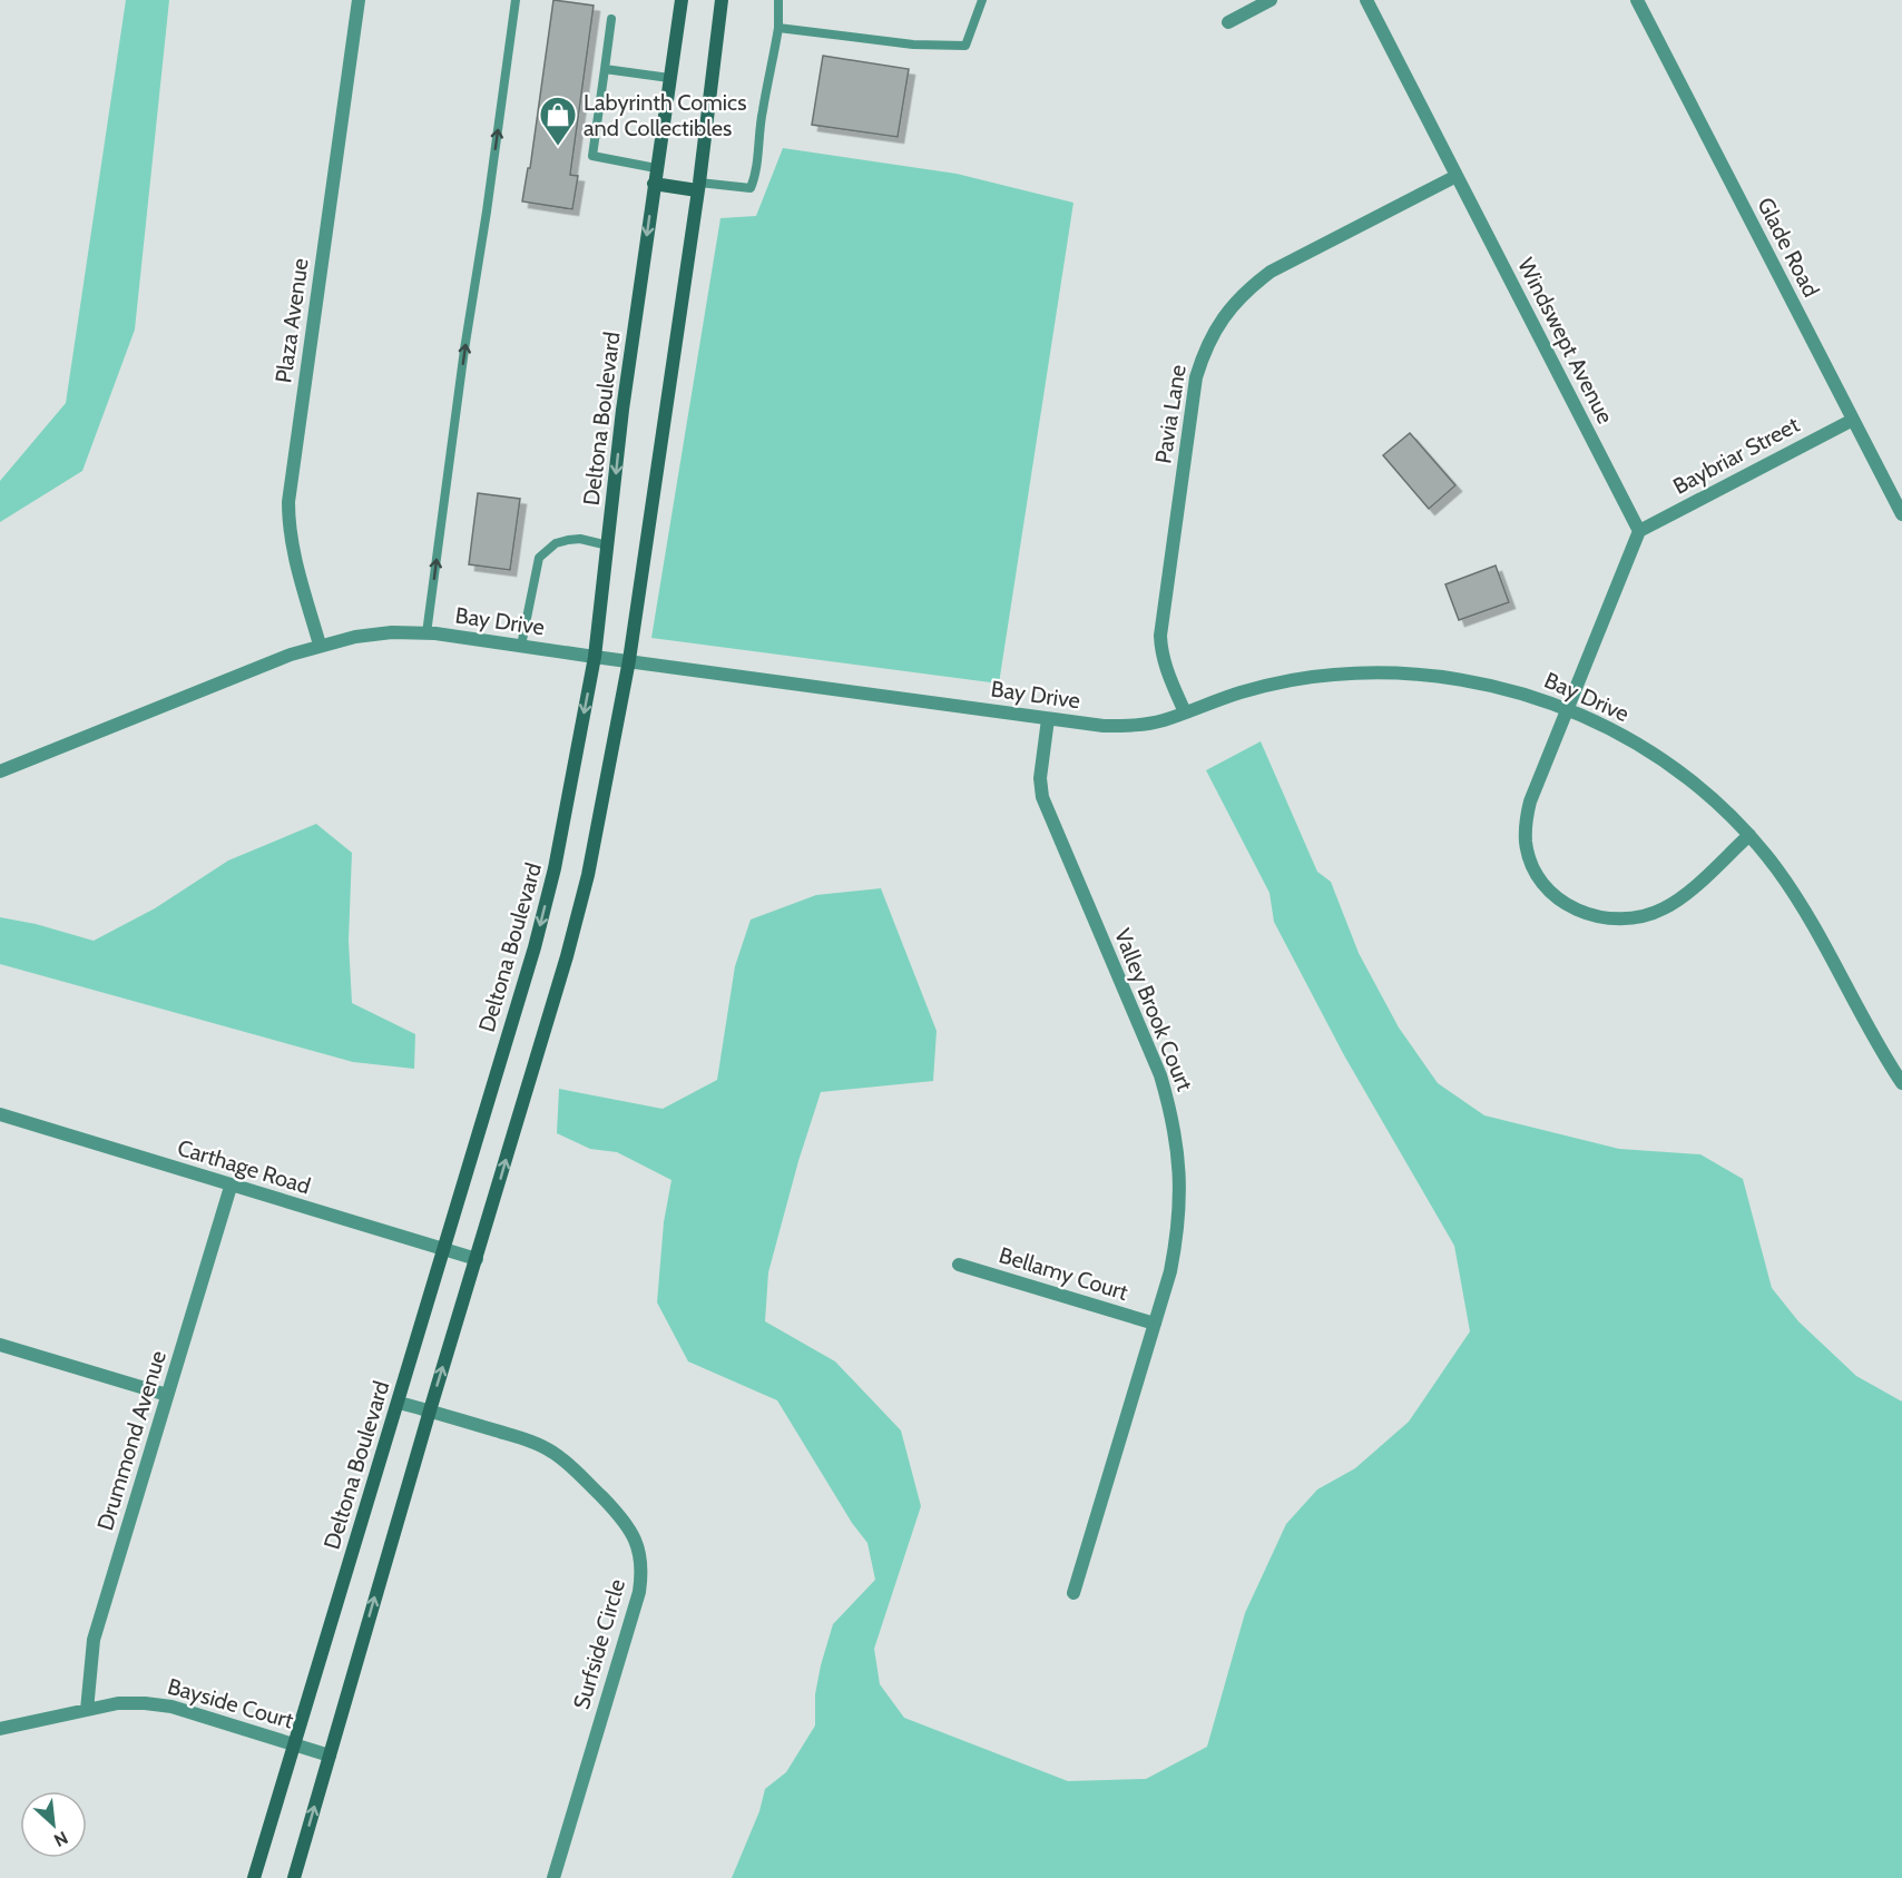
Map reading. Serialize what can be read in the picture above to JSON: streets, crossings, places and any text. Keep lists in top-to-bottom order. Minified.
{"streets":{"main road":["Deltona Boulevard"],"street":["Glade Road","Plaza Avenue","Windswept Avenue","Pavia Lane","Baybriar Street","Bay Drive","Valley Brook Court","Carthage Road","Bellamy Court","Drummond Avenue","Surfside Circle","Bayside Court"]},"crossings":[["Glade Road","Baybriar Street"],["Plaza Avenue","Bay Drive"],["Windswept Avenue","Pavia Lane"],["Windswept Avenue","Baybriar Street"],["Pavia Lane","Bay Drive"],["Deltona Boulevard","Bay Drive"],["Deltona Boulevard","Carthage Road"],["Deltona Boulevard","Surfside Circle"],["Deltona Boulevard","Bayside Court"],["Bay Drive","Valley Brook Court"],["Valley Brook Court","Bellamy Court"],["Carthage Road","Drummond Avenue"],["Drummond Avenue","Bayside Court"]],"places":{"shop":["Labyrinth Comics and Collectibles"]},"north":"bottom right"}
